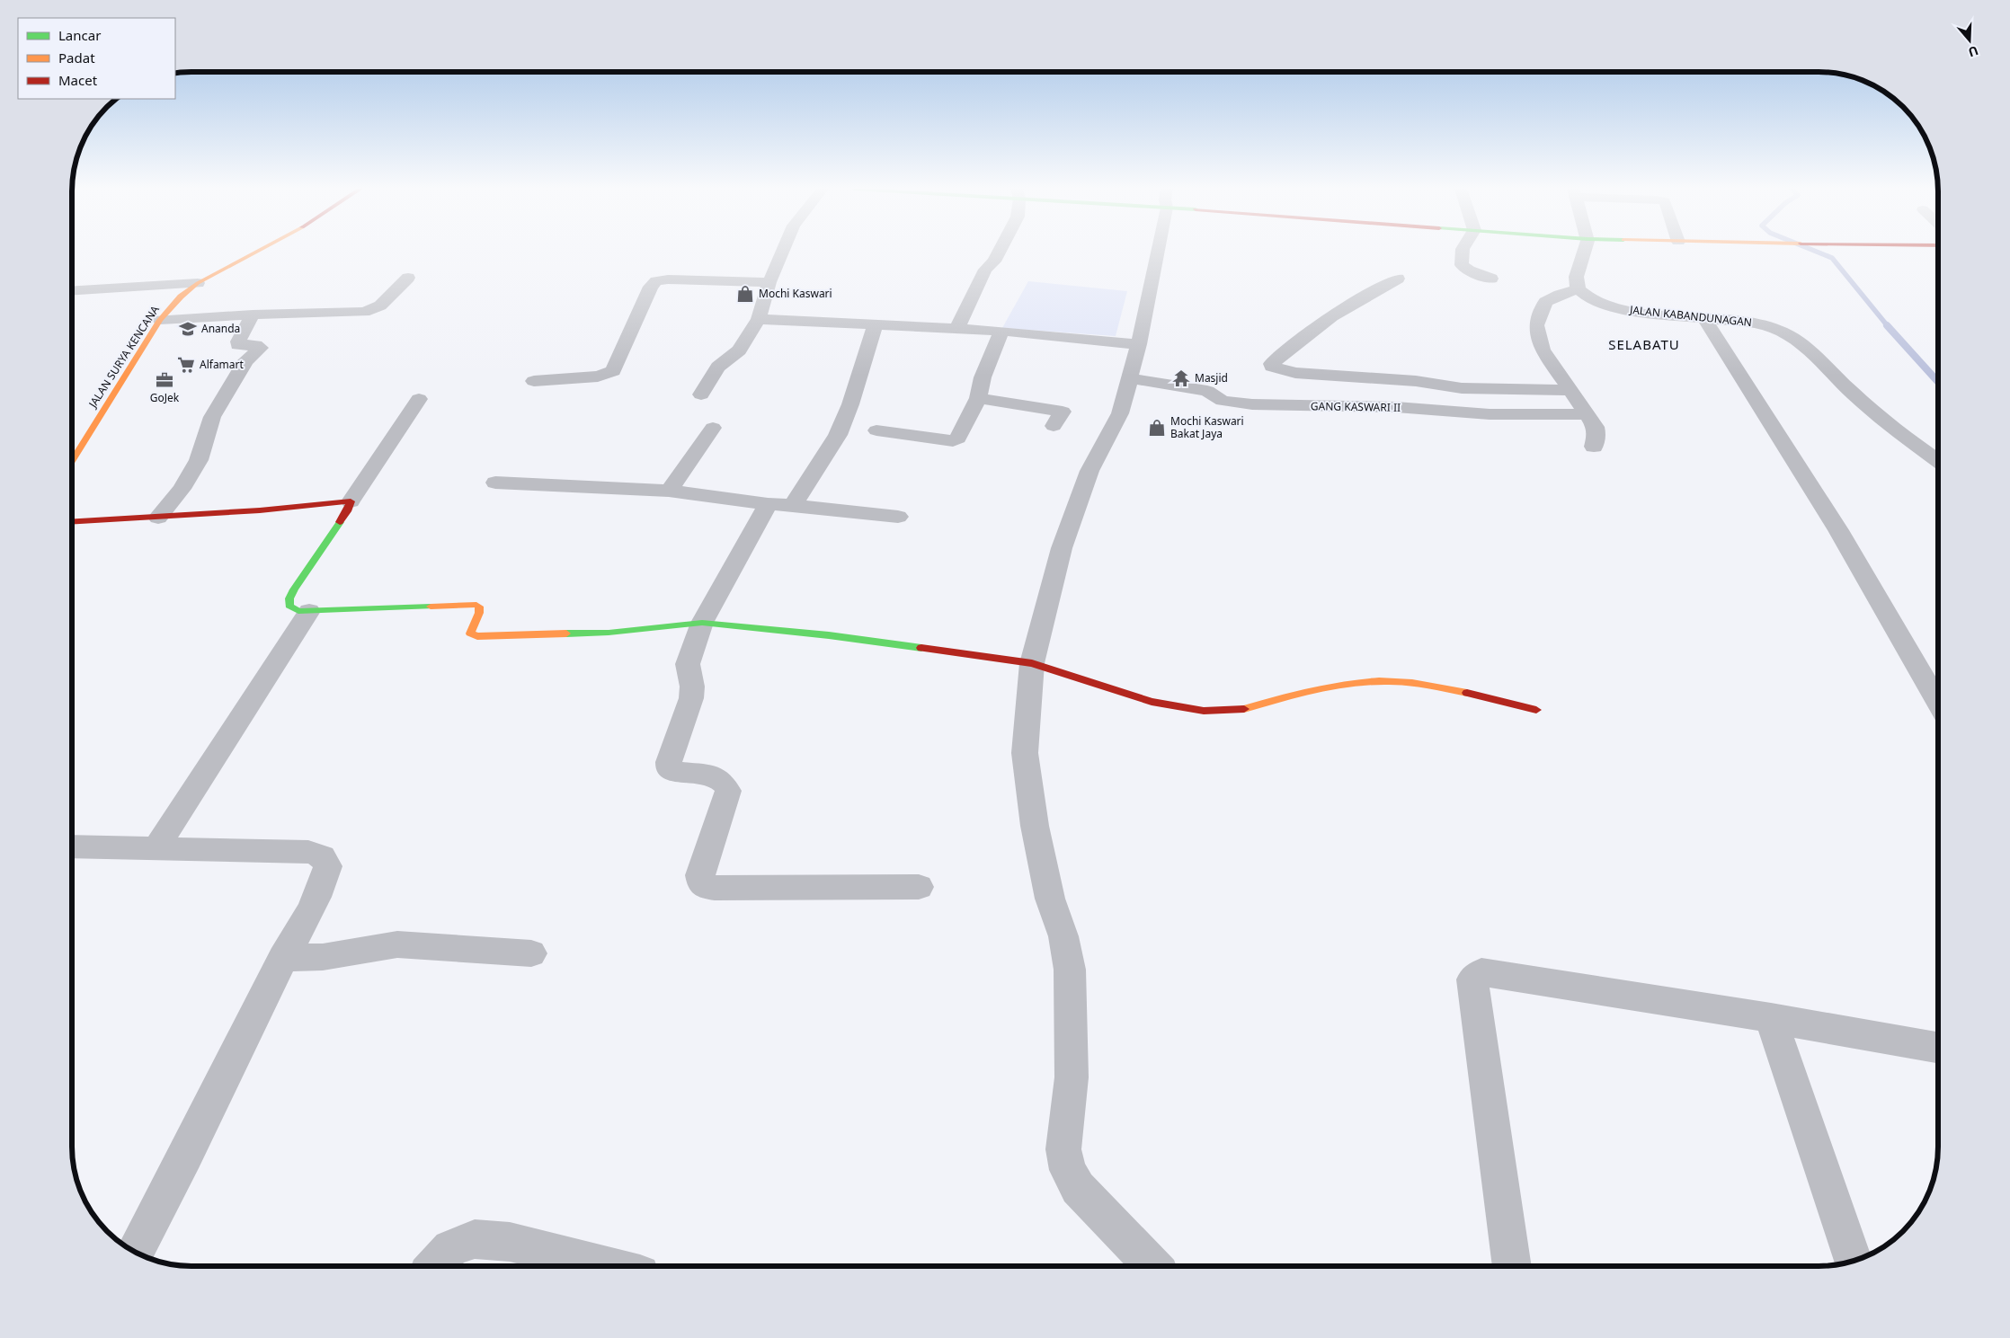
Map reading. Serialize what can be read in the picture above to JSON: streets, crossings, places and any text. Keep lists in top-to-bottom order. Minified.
{"streets":{"main road":["JALAN SURYA KENCANA"],"street":["JALAN KABANDUNAGAN","GANG KASWARI II"]},"districts":["SELABATU"],"places":{"shop":["Mochi Kaswari","Mochi Kaswari Bakat Jaya"],"school or university":["Ananda"],"supermarket":["Alfamart"],"temple":["Masjid"],"office":["GoJek"]},"legend":["Lancar","Padat","Macet"],"north":"bottom"}
